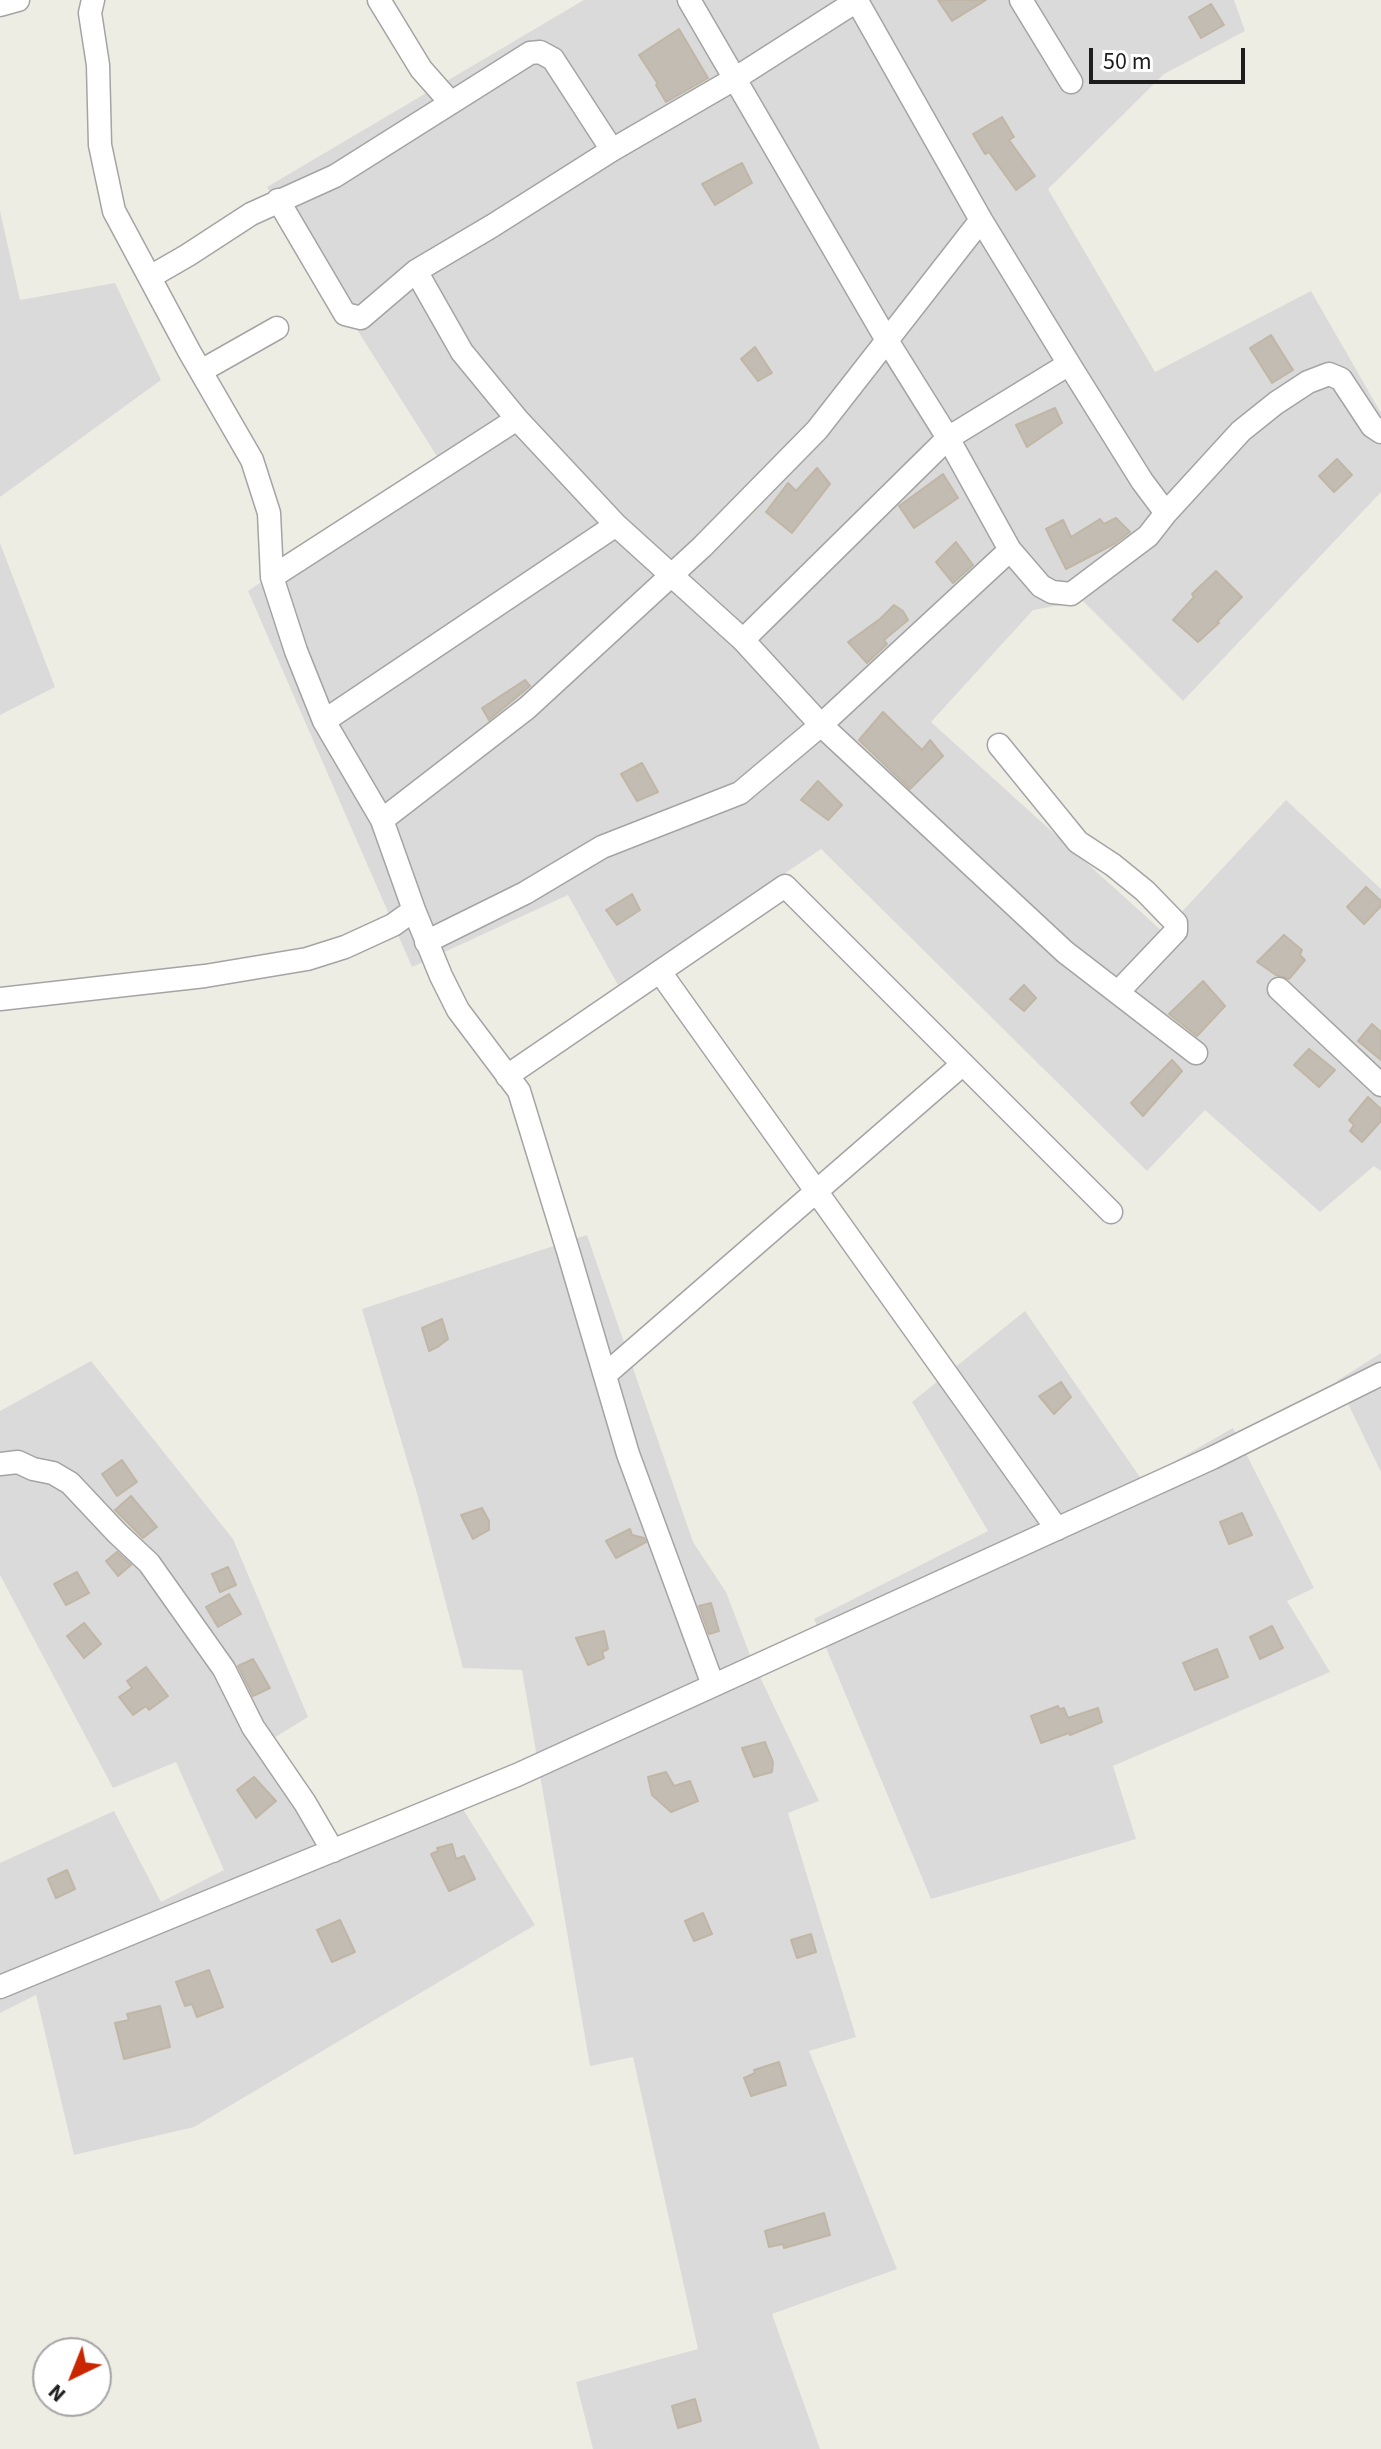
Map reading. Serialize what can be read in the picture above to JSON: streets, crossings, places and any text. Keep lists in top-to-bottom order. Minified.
{"scale_bar":"50 m","north":"bottom left"}
